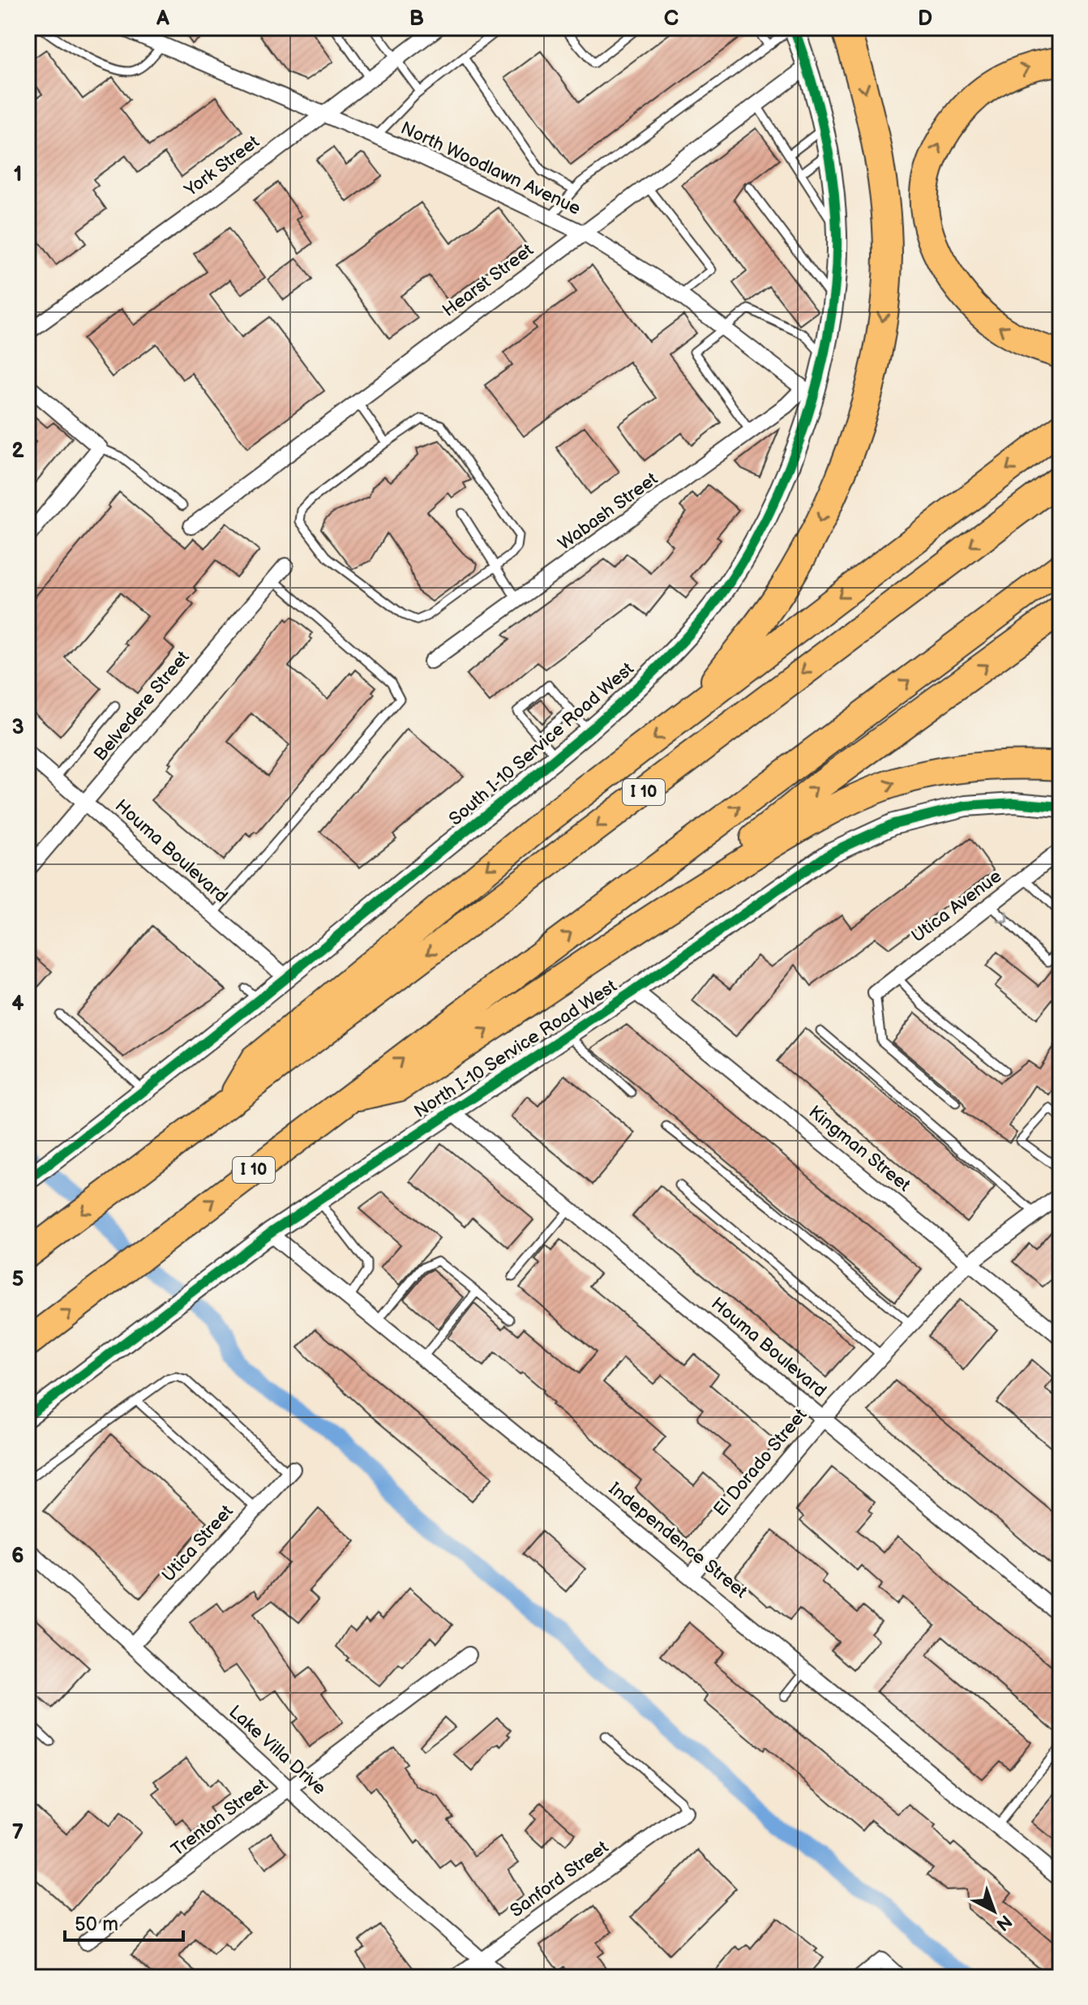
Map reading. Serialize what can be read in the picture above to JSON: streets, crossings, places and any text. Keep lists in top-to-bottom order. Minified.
{"streets":{"highway":["I 10"],"street":["York Street","North Woodlawn Avenue","Hearst Street","Wabash Street","Belvedere Street","South I-10 Service Road West","Houma Boulevard","Utica Avenue","North I-10 Service Road West","Kingman Street","El Dorado Street","Independence Street","Utica Street","Lake Villa Drive","Trenton Street","Sanford Street"]},"crossings":[["York Street","North Woodlawn Avenue"],["North Woodlawn Avenue","Hearst Street"],["North Woodlawn Avenue","Wabash Street"],["North Woodlawn Avenue","South I-10 Service Road West"],["Hearst Street","South I-10 Service Road West"],["Wabash Street","South I-10 Service Road West"],["Belvedere Street","Houma Boulevard"],["South I-10 Service Road West","Houma Boulevard"],["Houma Boulevard","North I-10 Service Road West"],["Houma Boulevard","El Dorado Street"],["North I-10 Service Road West","Kingman Street"],["North I-10 Service Road West","Independence Street"],["Kingman Street","El Dorado Street"],["El Dorado Street","Independence Street"],["Utica Street","Lake Villa Drive"],["Lake Villa Drive","Trenton Street"],["Lake Villa Drive","Sanford Street"]],"scale_bar":"50 m","north":"bottom right","grid":{"columns":["A","B","C","D"],"rows":["1","2","3","4","5","6","7"]}}
